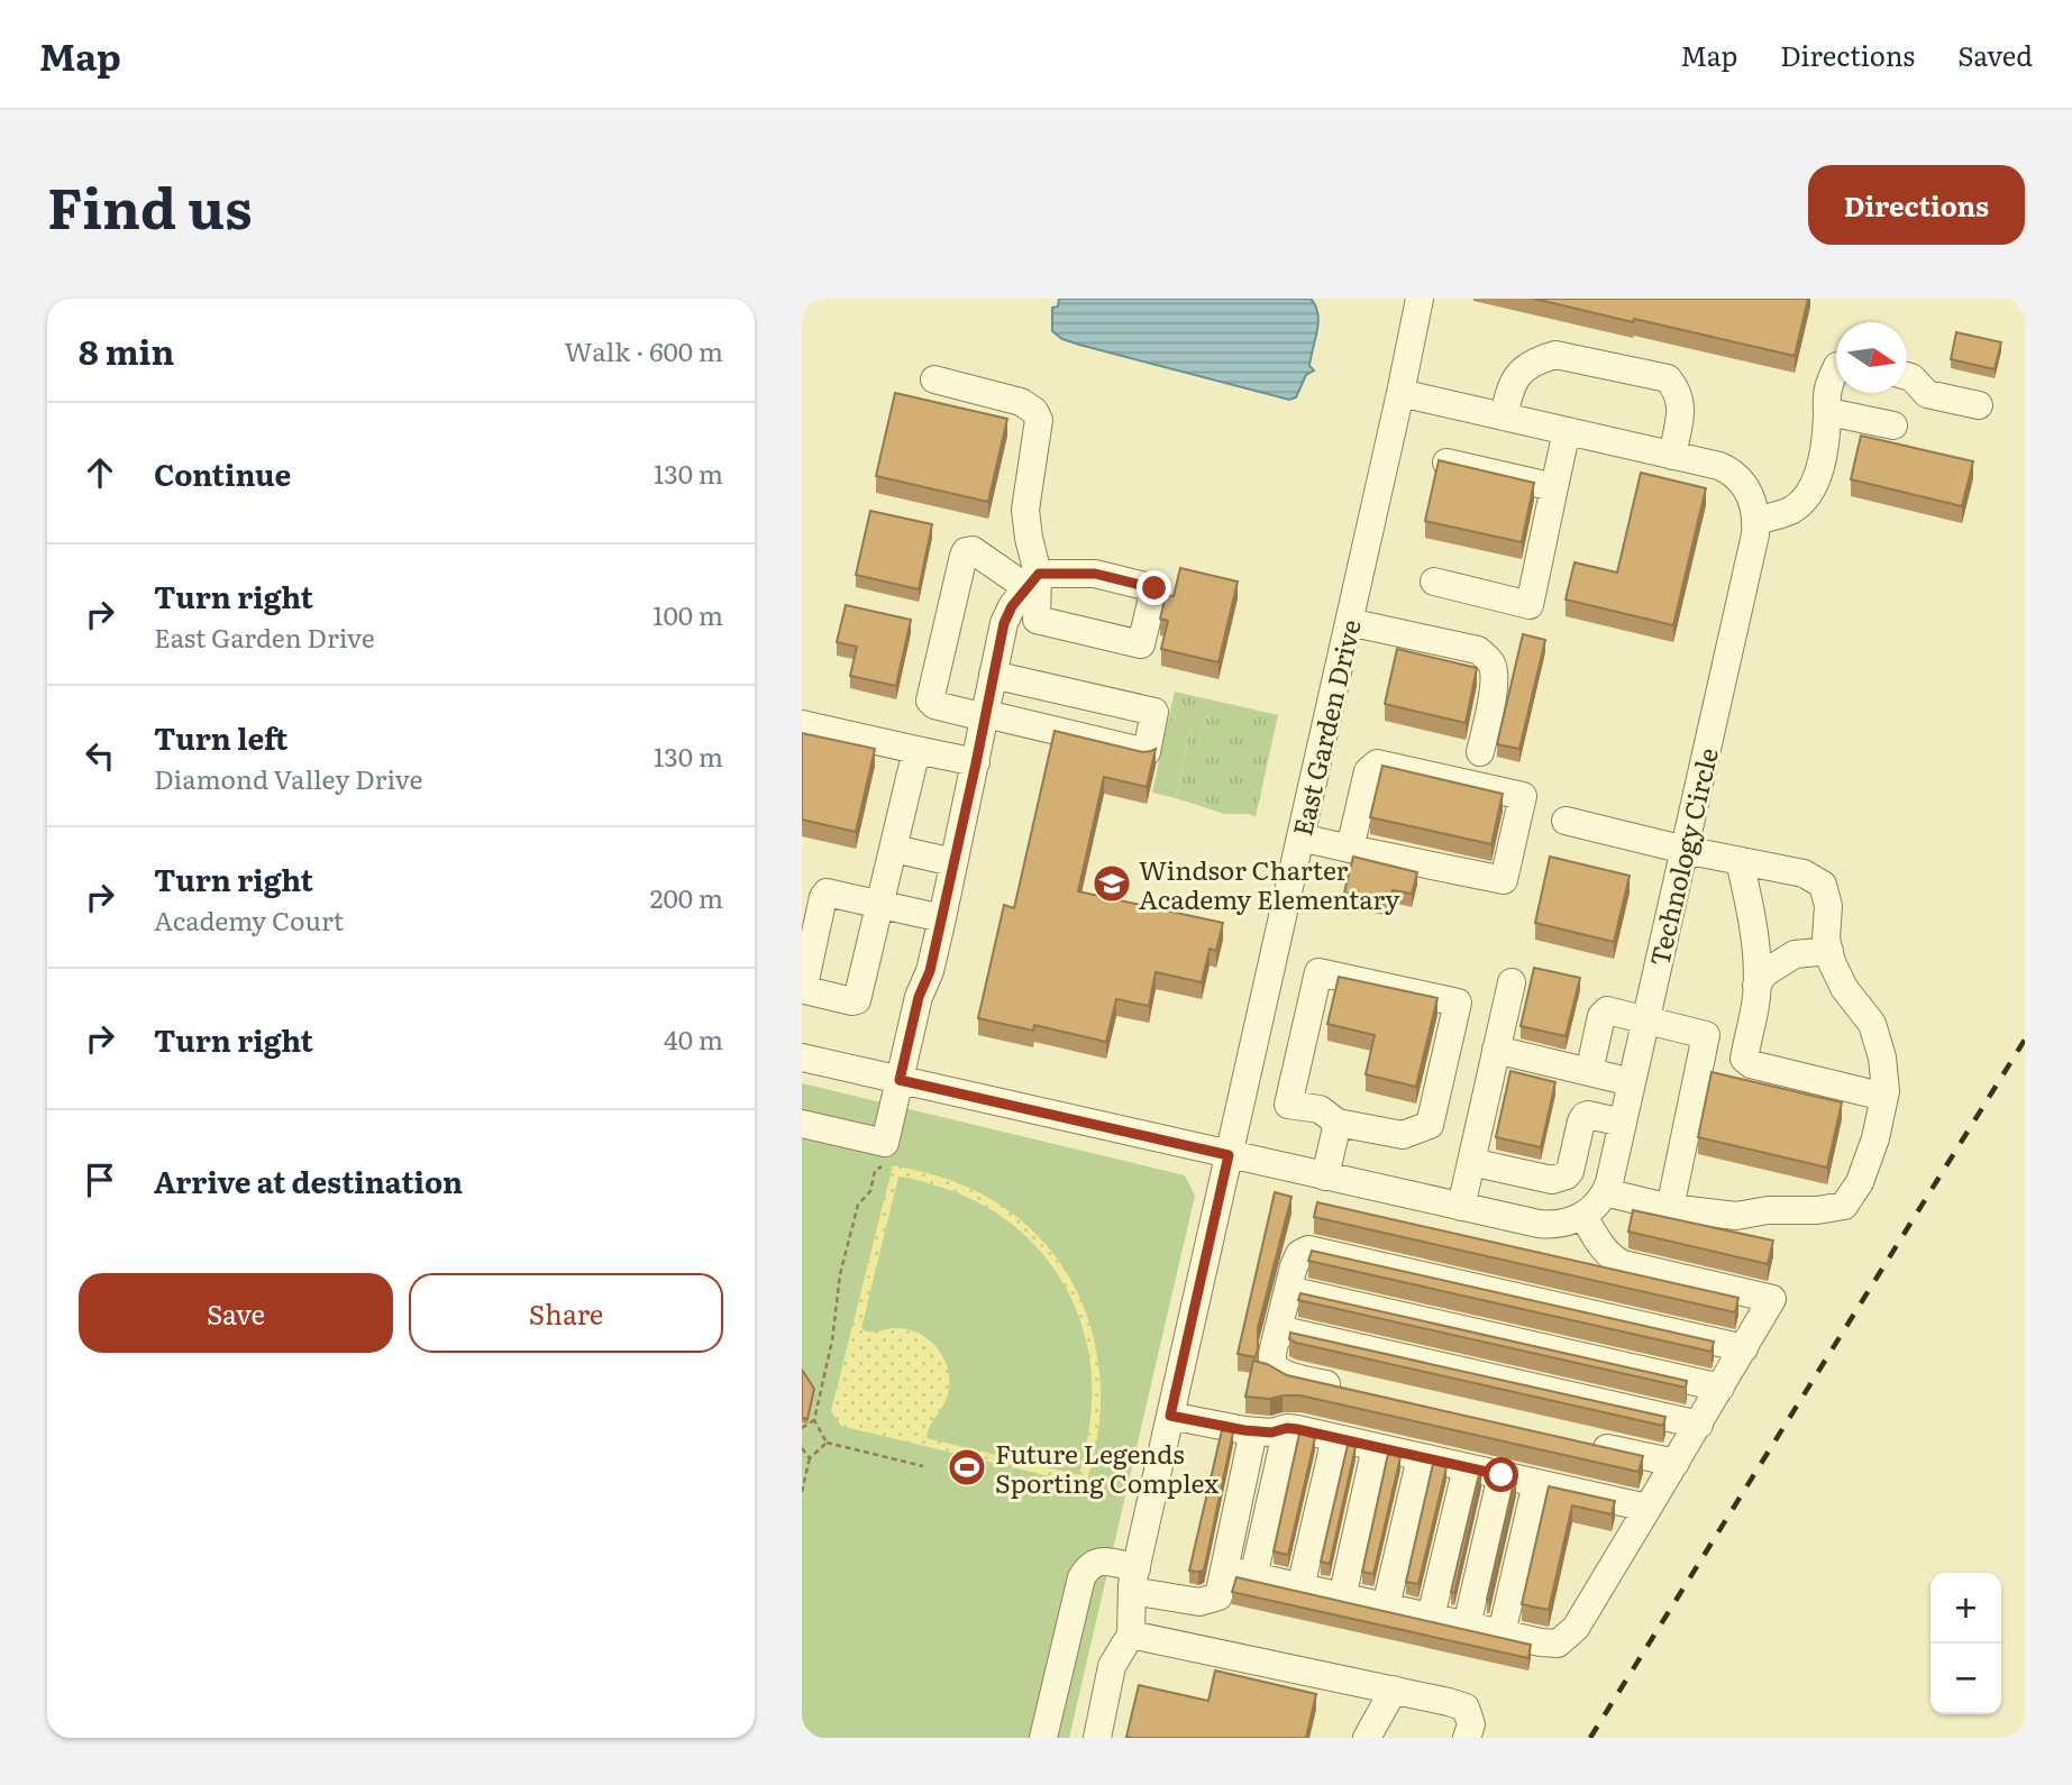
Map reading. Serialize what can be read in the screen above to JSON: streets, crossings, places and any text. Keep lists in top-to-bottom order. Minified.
{"streets":{"street":["East Garden Drive","Technology Circle"]},"places":{"school or university":["Windsor Charter Academy Elementary"],"sports":["Future Legends Sporting Complex"]},"north":"right","page":{"header":"Map","nav":["Map","Directions","Saved"],"title":"Find us","buttons":["Directions",["Save","Share"]],"heading":["8 min","Walk · 600 m"],"list":[["Continue","130 m"],["Turn right","East Garden Drive","100 m"],["Turn left","Diamond Valley Drive","130 m"],["Turn right","Academy Court","200 m"],["Turn right","40 m"],"Arrive at destination"],"map_buttons":["+","−"]}}
